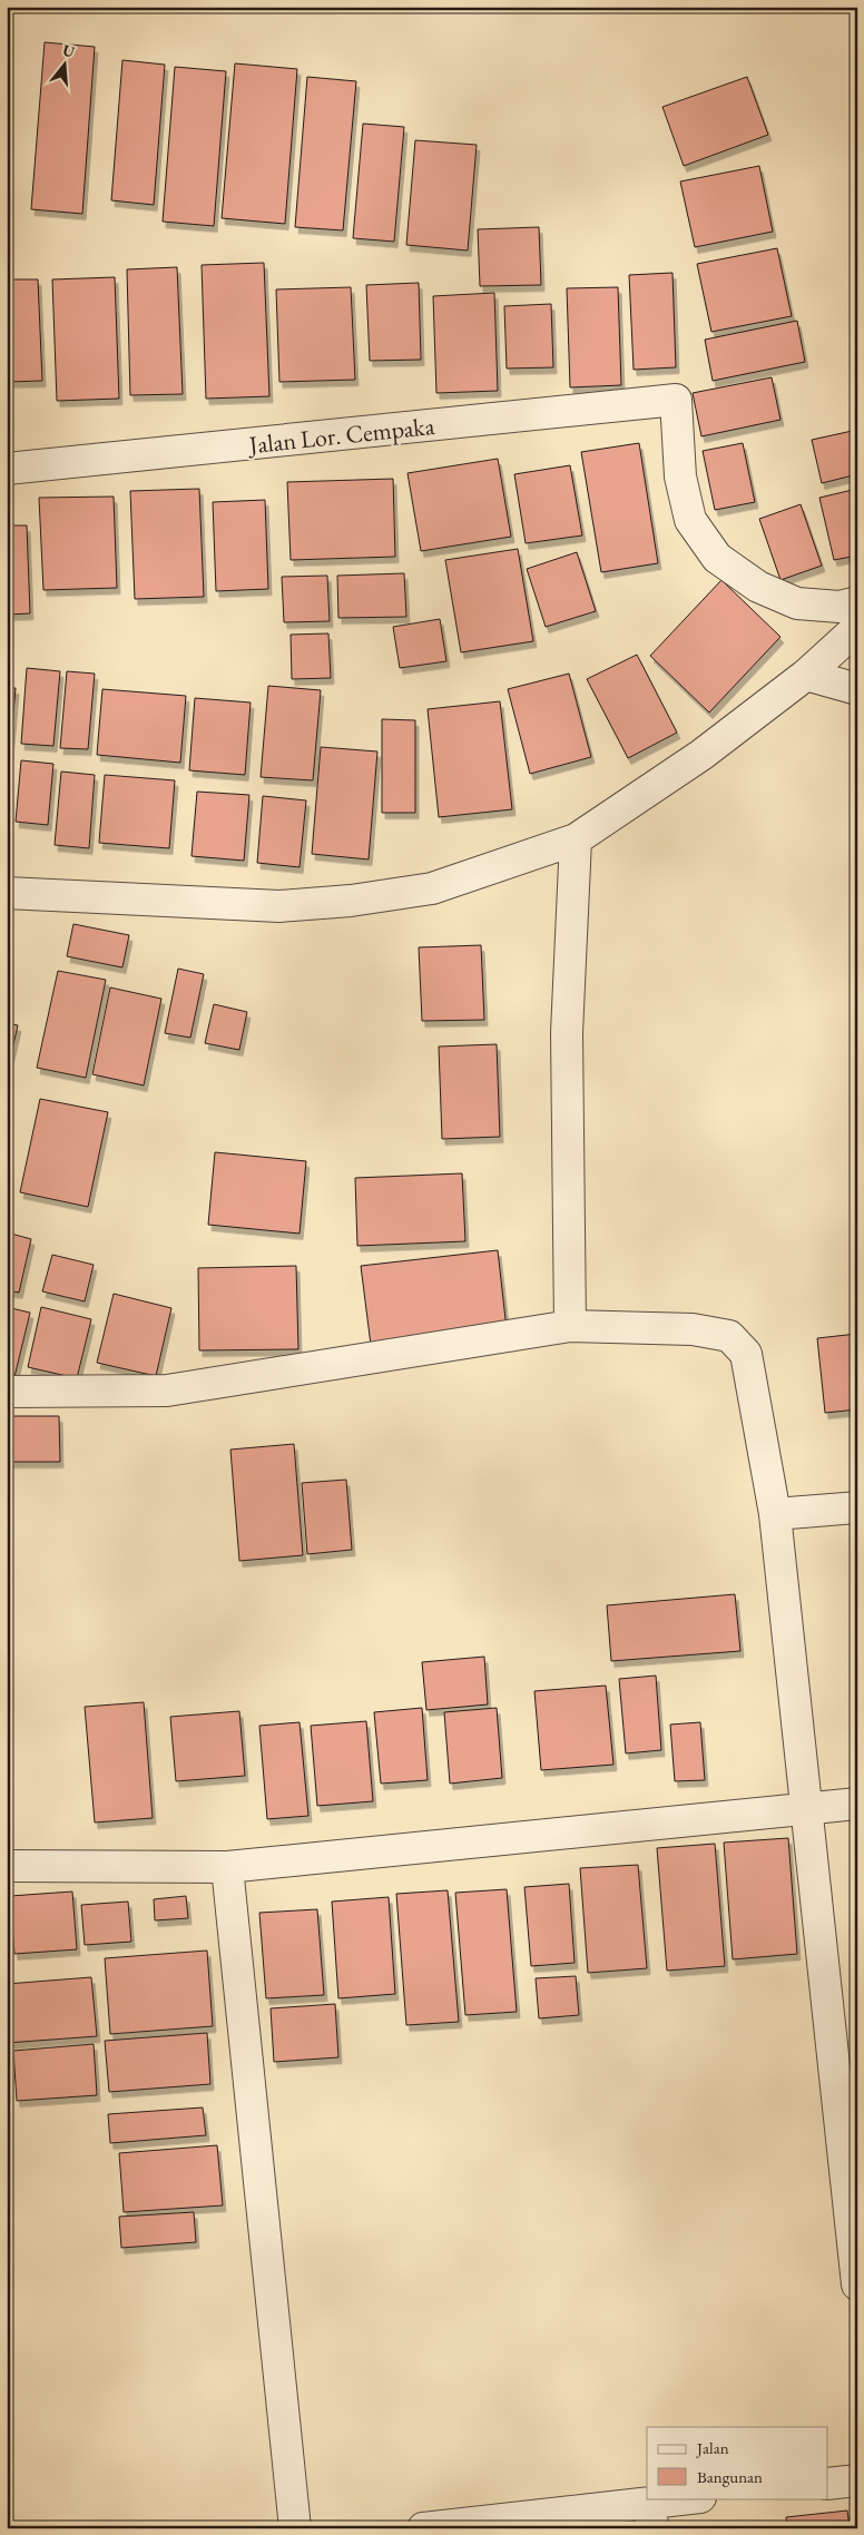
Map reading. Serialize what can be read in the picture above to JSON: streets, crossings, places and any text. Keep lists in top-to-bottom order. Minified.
{"streets":{"street":["Jalan Lor. Cempaka"]},"legend":["Jalan","Bangunan"],"north":"top"}
